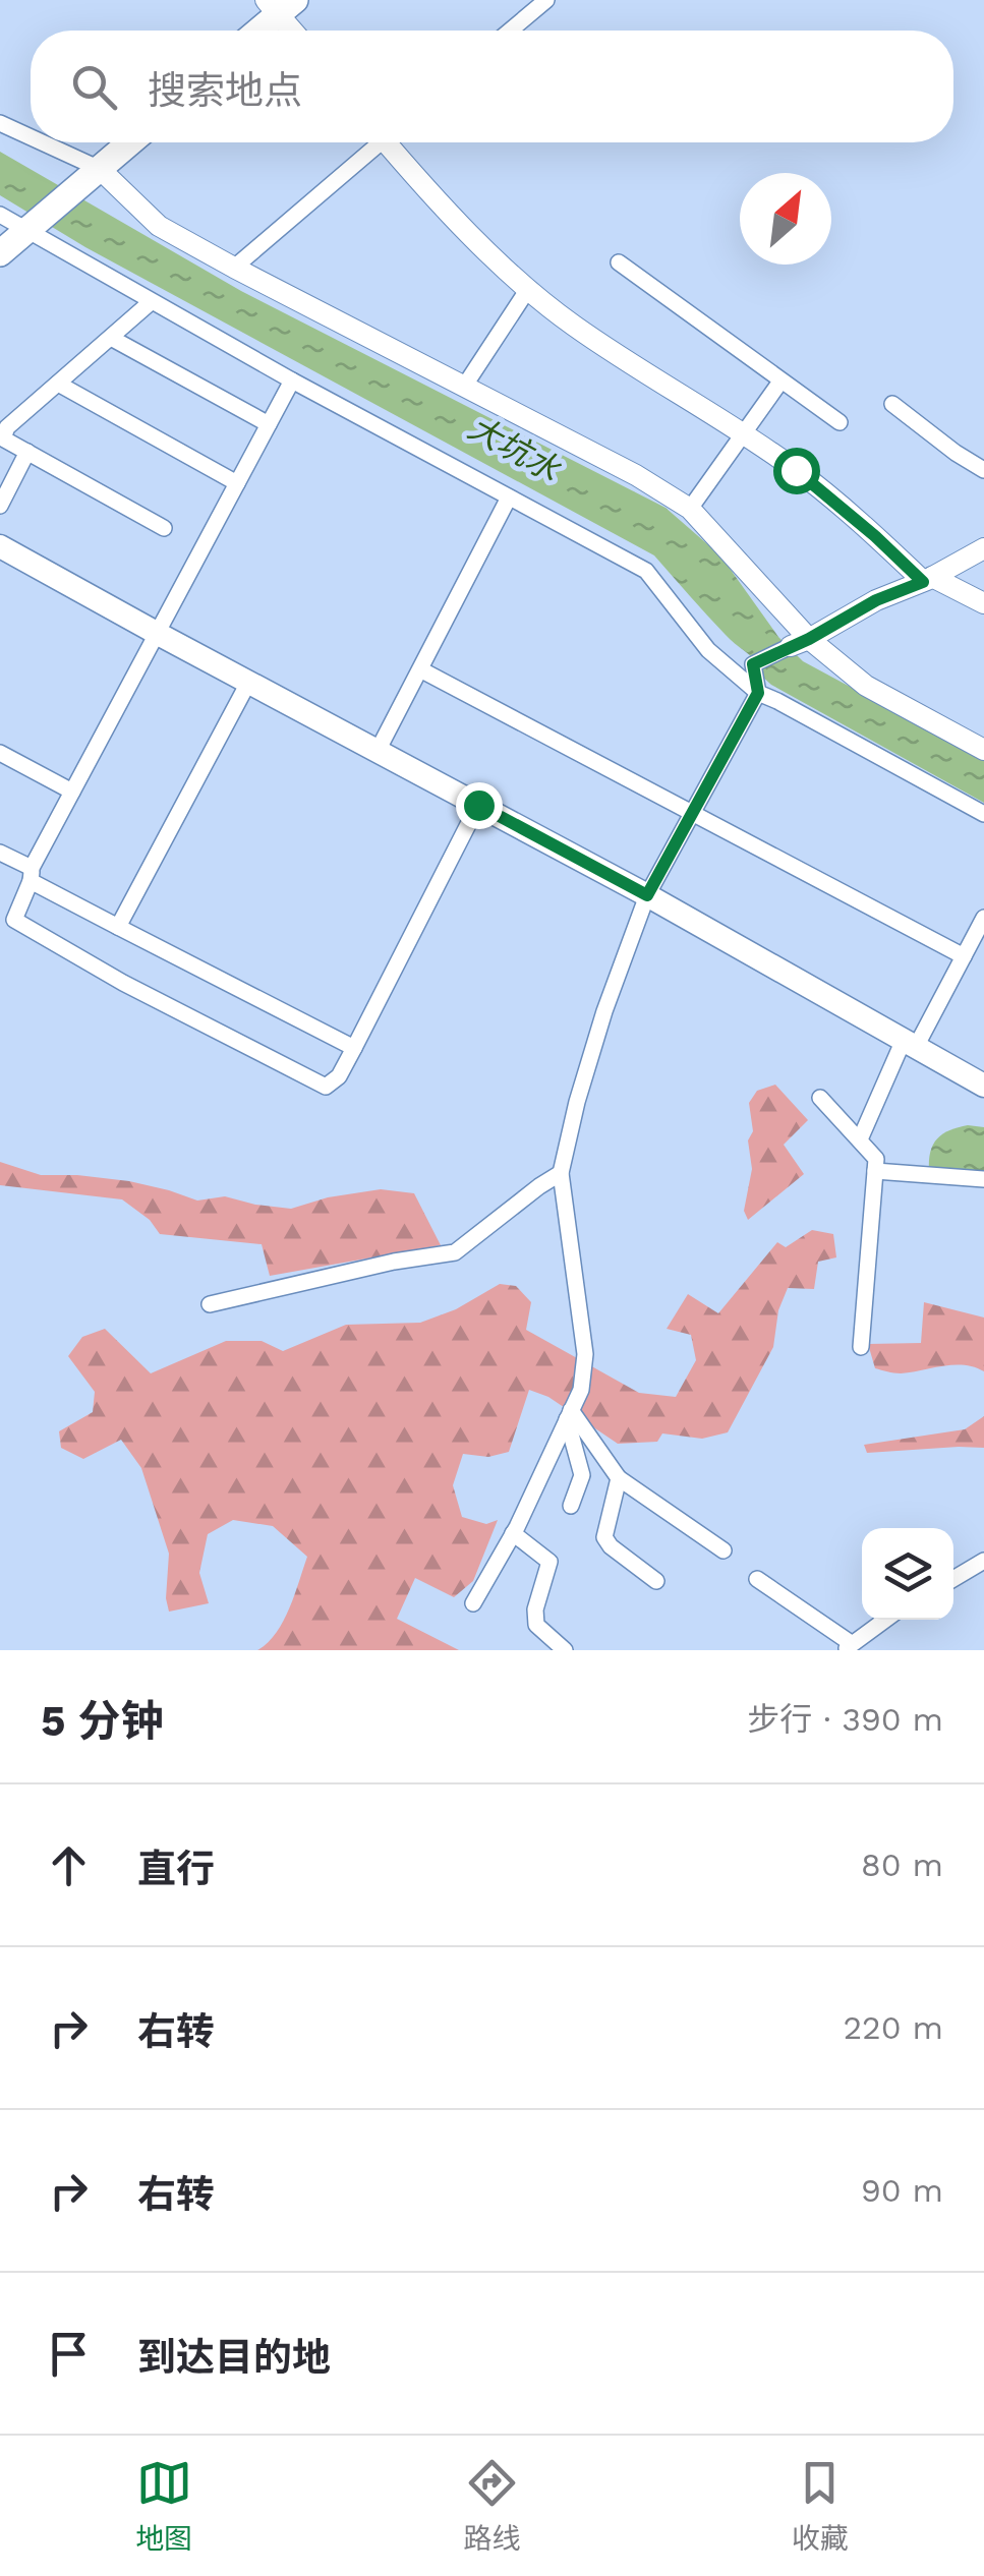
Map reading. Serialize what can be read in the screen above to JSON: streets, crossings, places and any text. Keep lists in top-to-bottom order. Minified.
{"water":["大坑水"],"north":"top right","page":{"search":"搜索地点","heading":["5 分钟","步行 · 390 m"],"list":[["直行","80 m"],["右转","220 m"],["右转","90 m"],"到达目的地"],"nav":["地图","路线","收藏"]}}
